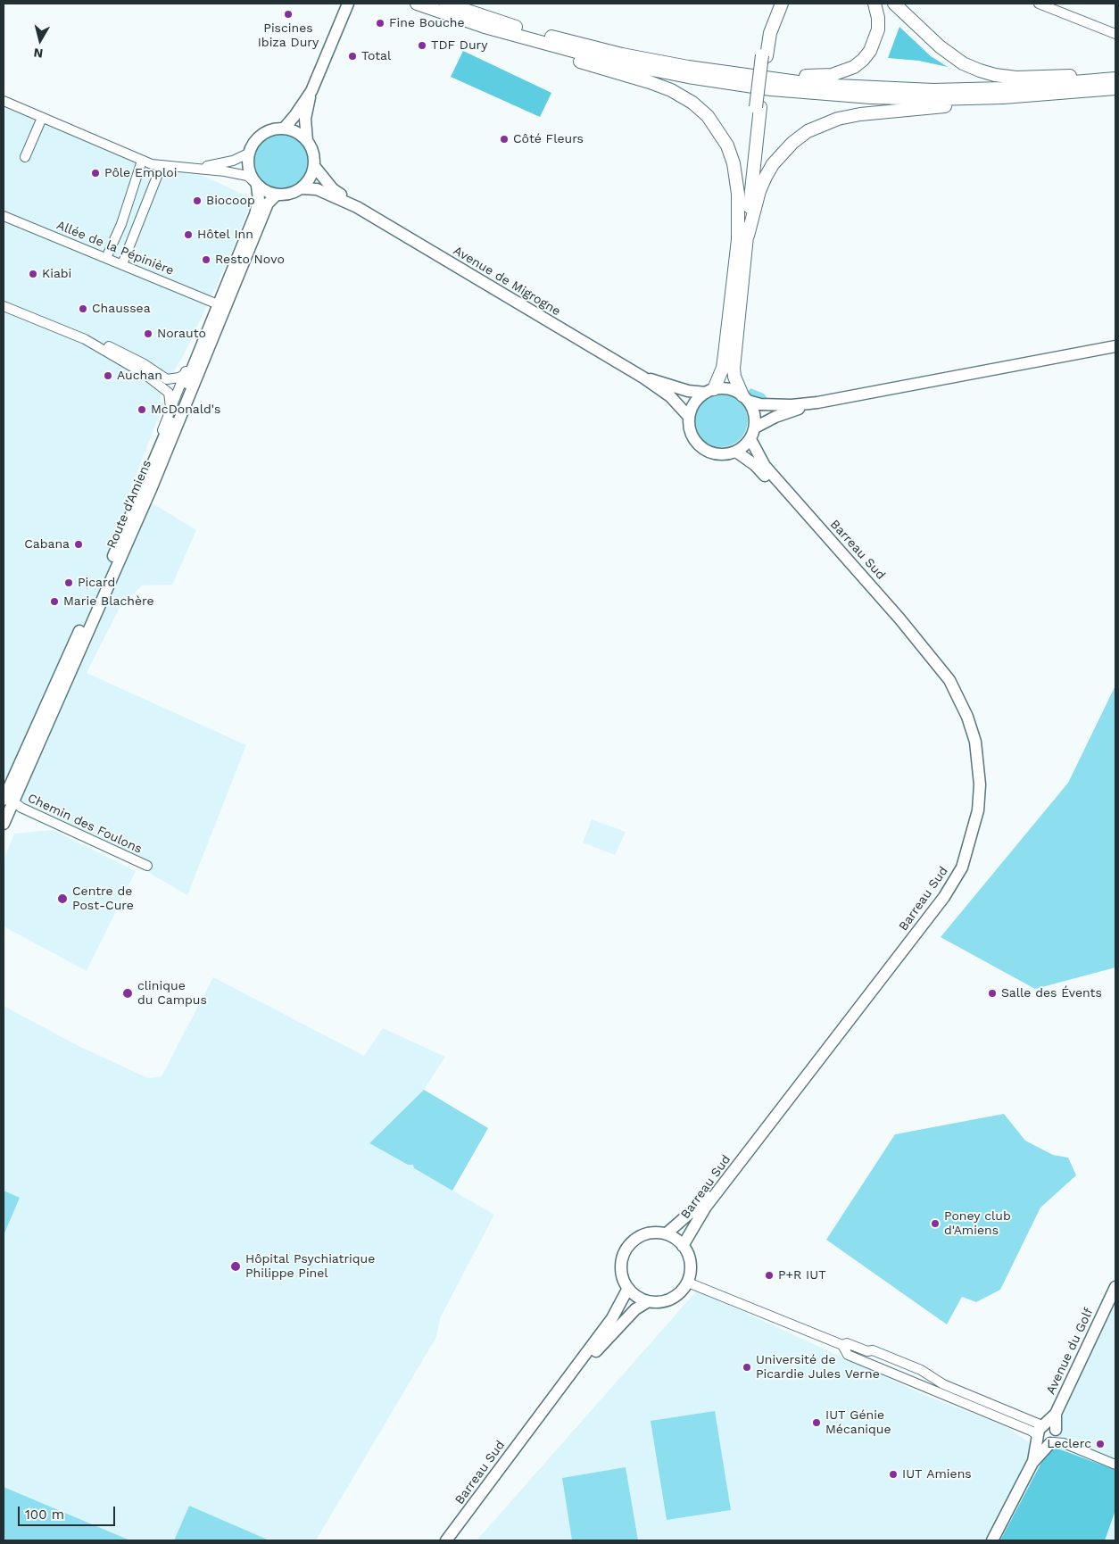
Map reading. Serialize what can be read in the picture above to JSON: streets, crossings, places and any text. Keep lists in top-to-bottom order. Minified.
{"streets":{"main road":["Avenue de Migrogne","Route d'Amiens","Barreau Sud","Avenue du Golf"],"street":["Allée de la Pépinière","Chemin des Foulons"]},"crossings":[["Allée de la Pépinière","Route d'Amiens"],["Avenue de Migrogne","Route d'Amiens"],["Avenue de Migrogne","Barreau Sud"],["Route d'Amiens","Chemin des Foulons"]],"places":["Piscines Ibiza Dury","Fine Bouche","TDF Dury","Total","Côté Fleurs","Pôle Emploi","Biocoop","Hôtel Inn","Resto Novo","Kiabi","Chaussea","Norauto","Auchan","McDonald's","Cabana","Picard","Marie Blachère","Centre de Post-Cure","clinique du Campus","Salle des Évents","Poney club d'Amiens","Hôpital Psychiatrique Philippe Pinel","P+R IUT","Université de Picardie Jules Verne","IUT Génie Mécanique","Leclerc","IUT Amiens"],"scale_bar":"100 m","north":"bottom"}
